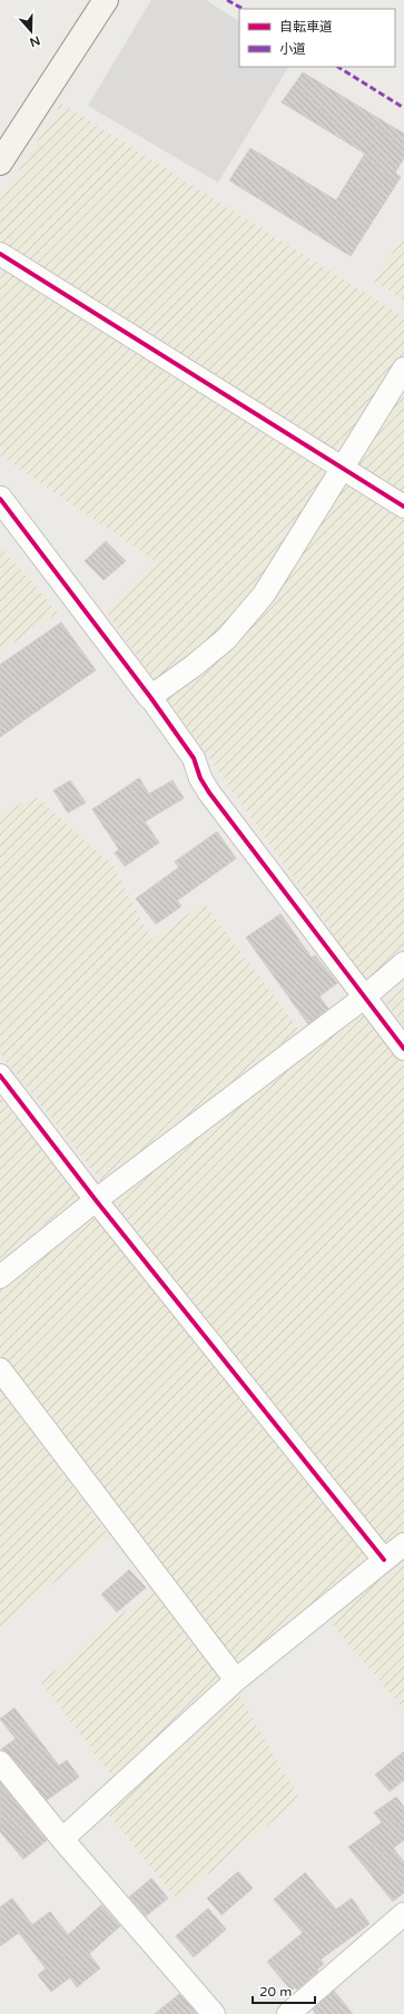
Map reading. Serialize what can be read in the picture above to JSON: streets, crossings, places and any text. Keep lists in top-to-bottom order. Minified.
{"legend":["自転車道","小道"],"scale_bar":"20 m","north":"bottom"}
